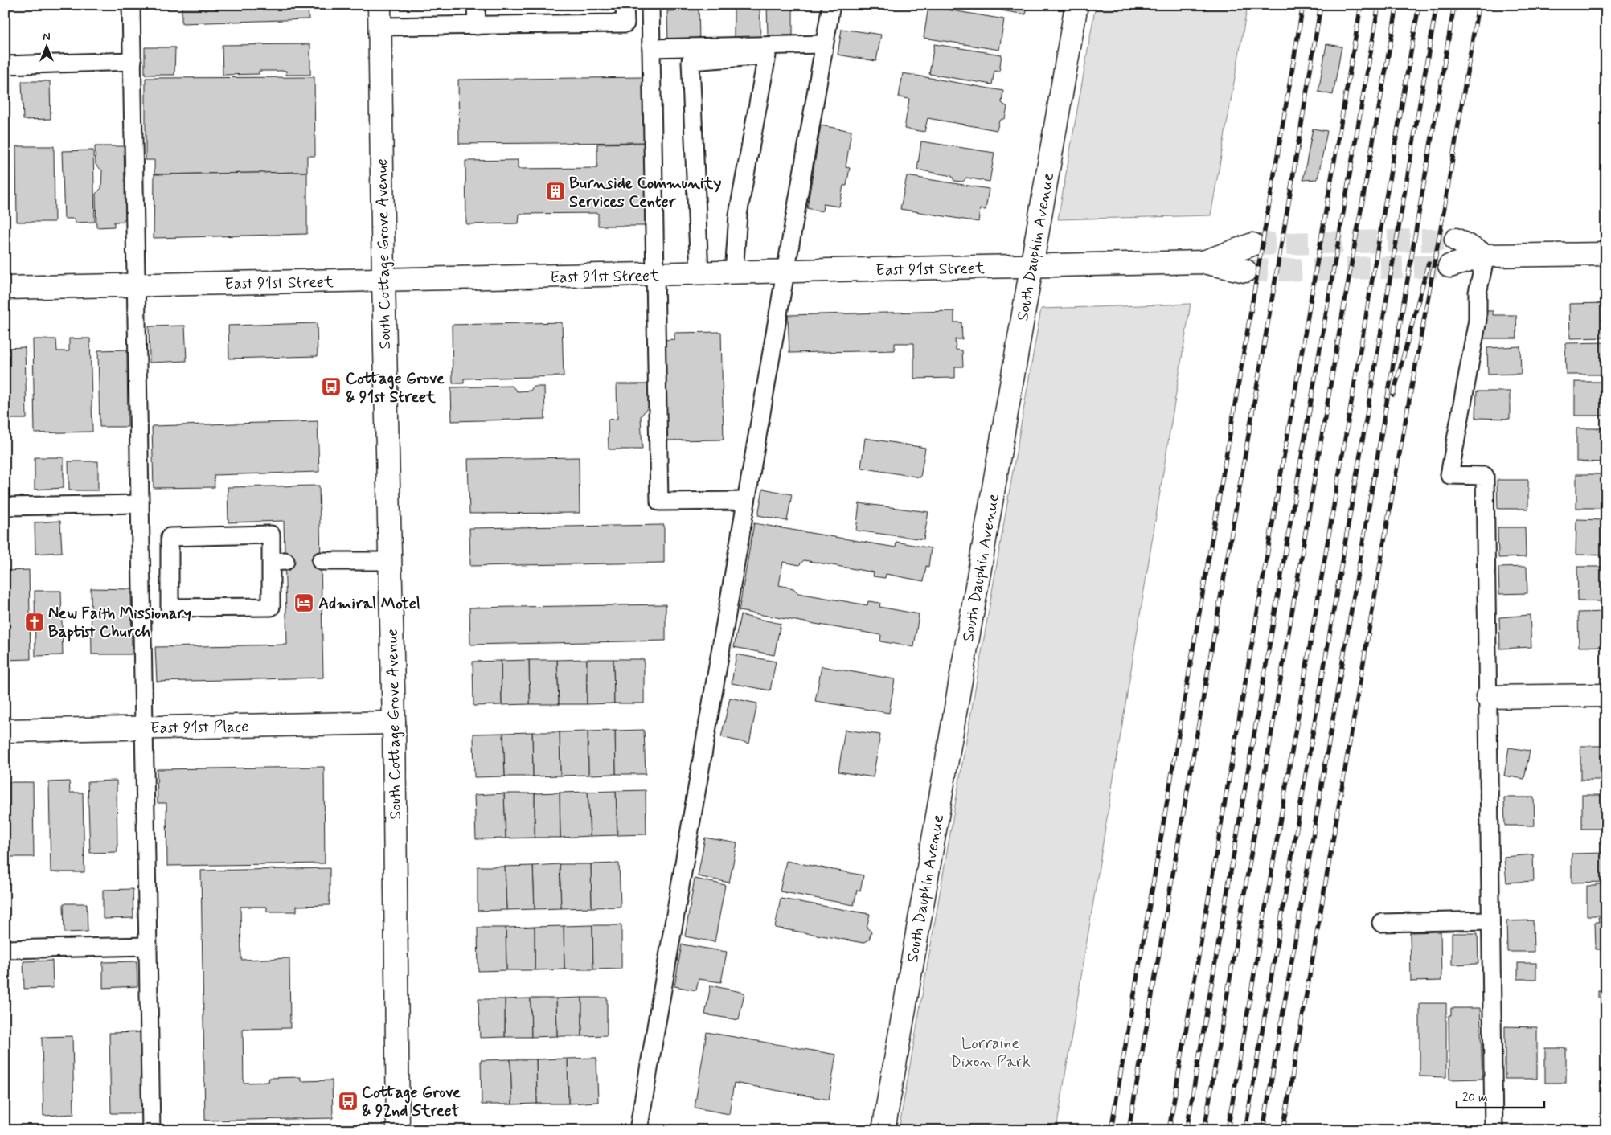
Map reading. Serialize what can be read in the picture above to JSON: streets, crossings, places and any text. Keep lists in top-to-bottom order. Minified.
{"streets":{"street":["South Dauphin Avenue","South Cottage Grove Avenue","East 91st Street","East 91st Place"]},"crossings":[["South Dauphin Avenue","East 91st Street"],["South Cottage Grove Avenue","East 91st Street"],["South Cottage Grove Avenue","East 91st Place"]],"parks":["Lorraine Dixon Park"],"places":{"building":["Burnside Community Services Center"],"bus stop":["Cottage Grove & 91st Street","Cottage Grove & 92nd Street"],"hotel":["Admiral Motel"],"church":["New Faith Missionary Baptist Church"]},"scale_bar":"20 m","north":"top"}
